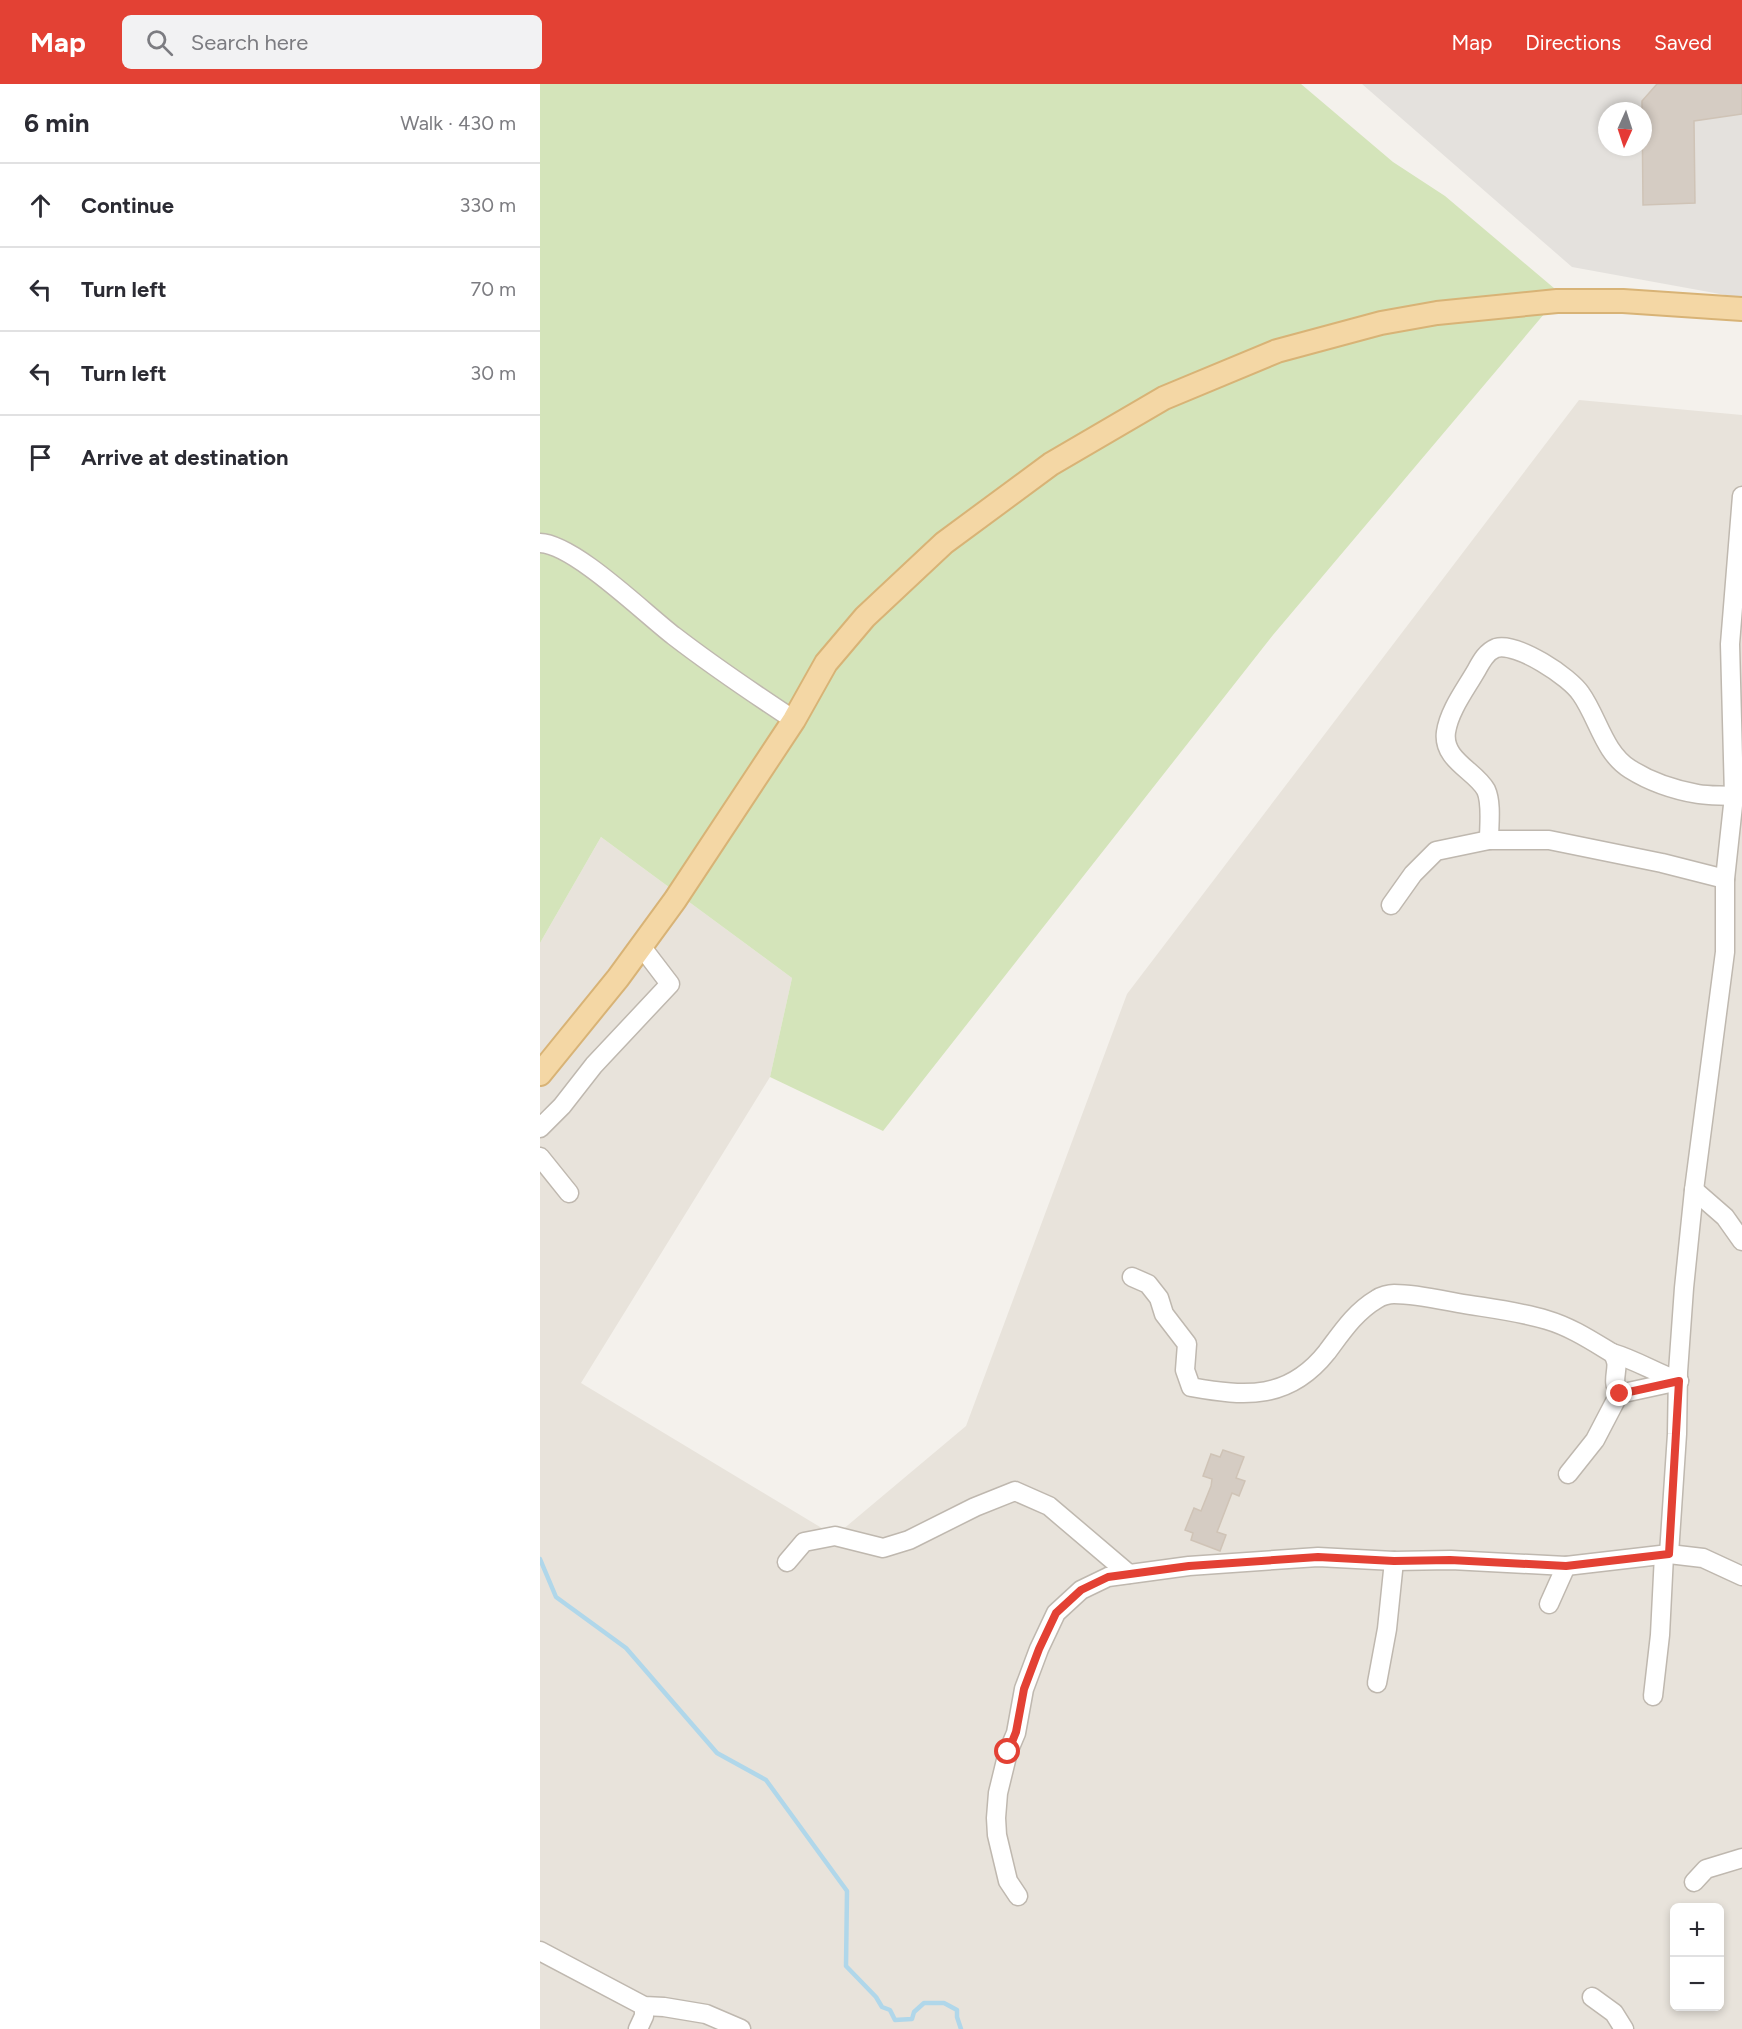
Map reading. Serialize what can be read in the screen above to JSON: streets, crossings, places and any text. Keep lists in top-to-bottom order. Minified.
{"north":"bottom","page":{"header":"Map","search":"Search here","nav":["Map","Directions","Saved"],"heading":["6 min","Walk · 430 m"],"list":[["Continue","330 m"],["Turn left","70 m"],["Turn left","30 m"],"Arrive at destination"],"map_buttons":["+","−"]}}
